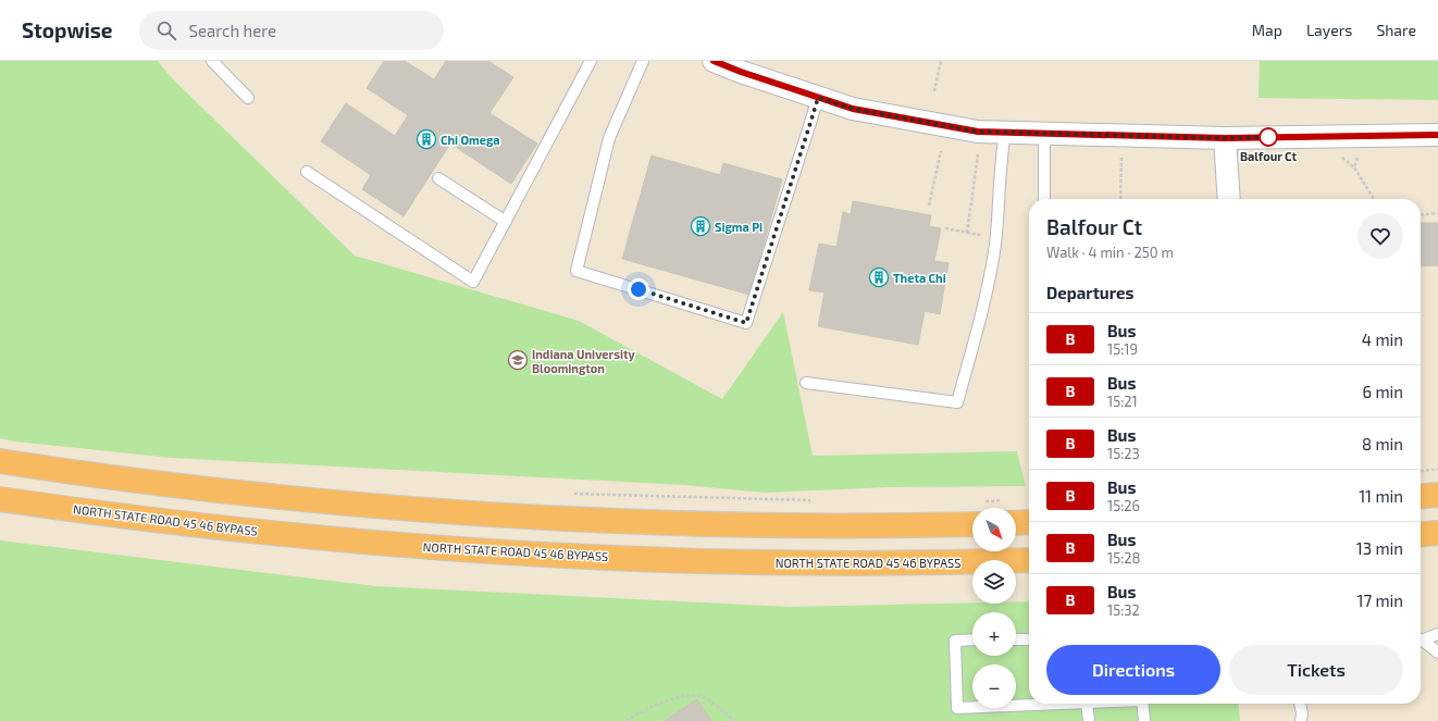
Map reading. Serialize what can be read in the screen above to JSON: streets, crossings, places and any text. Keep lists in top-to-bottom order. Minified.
{"streets":{"highway":["NORTH STATE ROAD 45 46 BYPASS"]},"places":{"other":["Balfour Ct"],"building":["Chi Omega","Sigma Pi","Theta Chi"],"school or university":["Indiana University Bloomington"]},"lines":["bus line B"],"north":"bottom right","page":{"header":"Stopwise","search":"Search here","nav":["Map","Layers","Share"],"heading":[["Balfour Ct","Walk · 4 min · 250 m"],"Departures"],"list":[{"mark":"B","name":"Bus","note":"15:19","value":"4 min"},{"mark":"B","name":"Bus","note":"15:21","value":"6 min"},{"mark":"B","name":"Bus","note":"15:23","value":"8 min"},{"mark":"B","name":"Bus","note":"15:26","value":"11 min"},{"mark":"B","name":"Bus","note":"15:28","value":"13 min"},{"mark":"B","name":"Bus","note":"15:32","value":"17 min"}],"map_buttons":["+","−"],"buttons":["Directions","Tickets"]}}
